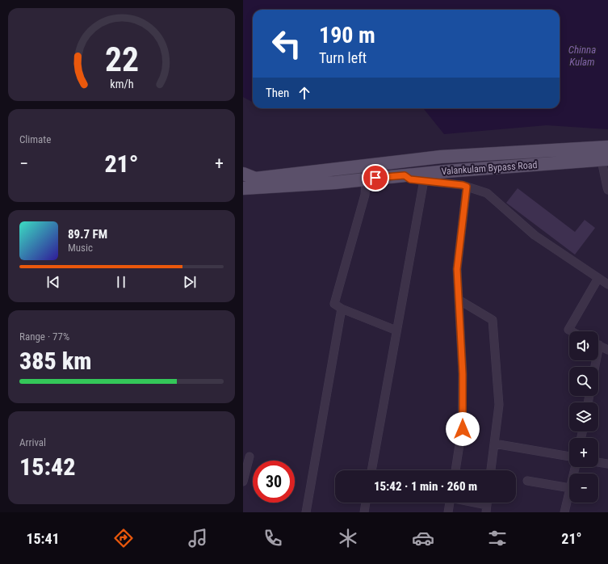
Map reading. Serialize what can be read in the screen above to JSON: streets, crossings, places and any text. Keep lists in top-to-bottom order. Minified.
{"streets":{"main road":["Valankulam Bypass Road"]},"water":["Chinna Kulam"],"page":{"turn":["190 m","Turn left"],"then":"Then","tile":["Climate",["Range · 77%","385 km"],["Arrival","15:42"]],"heat":["−","21°","+"],"song":["89.7 FM","Music"],"map_buttons":["+","−"],"limit":"30","trip":"15:42 · 1 min · 260 m","tabs":["15:41","21°"],"gauge":["22","km/h"]}}
